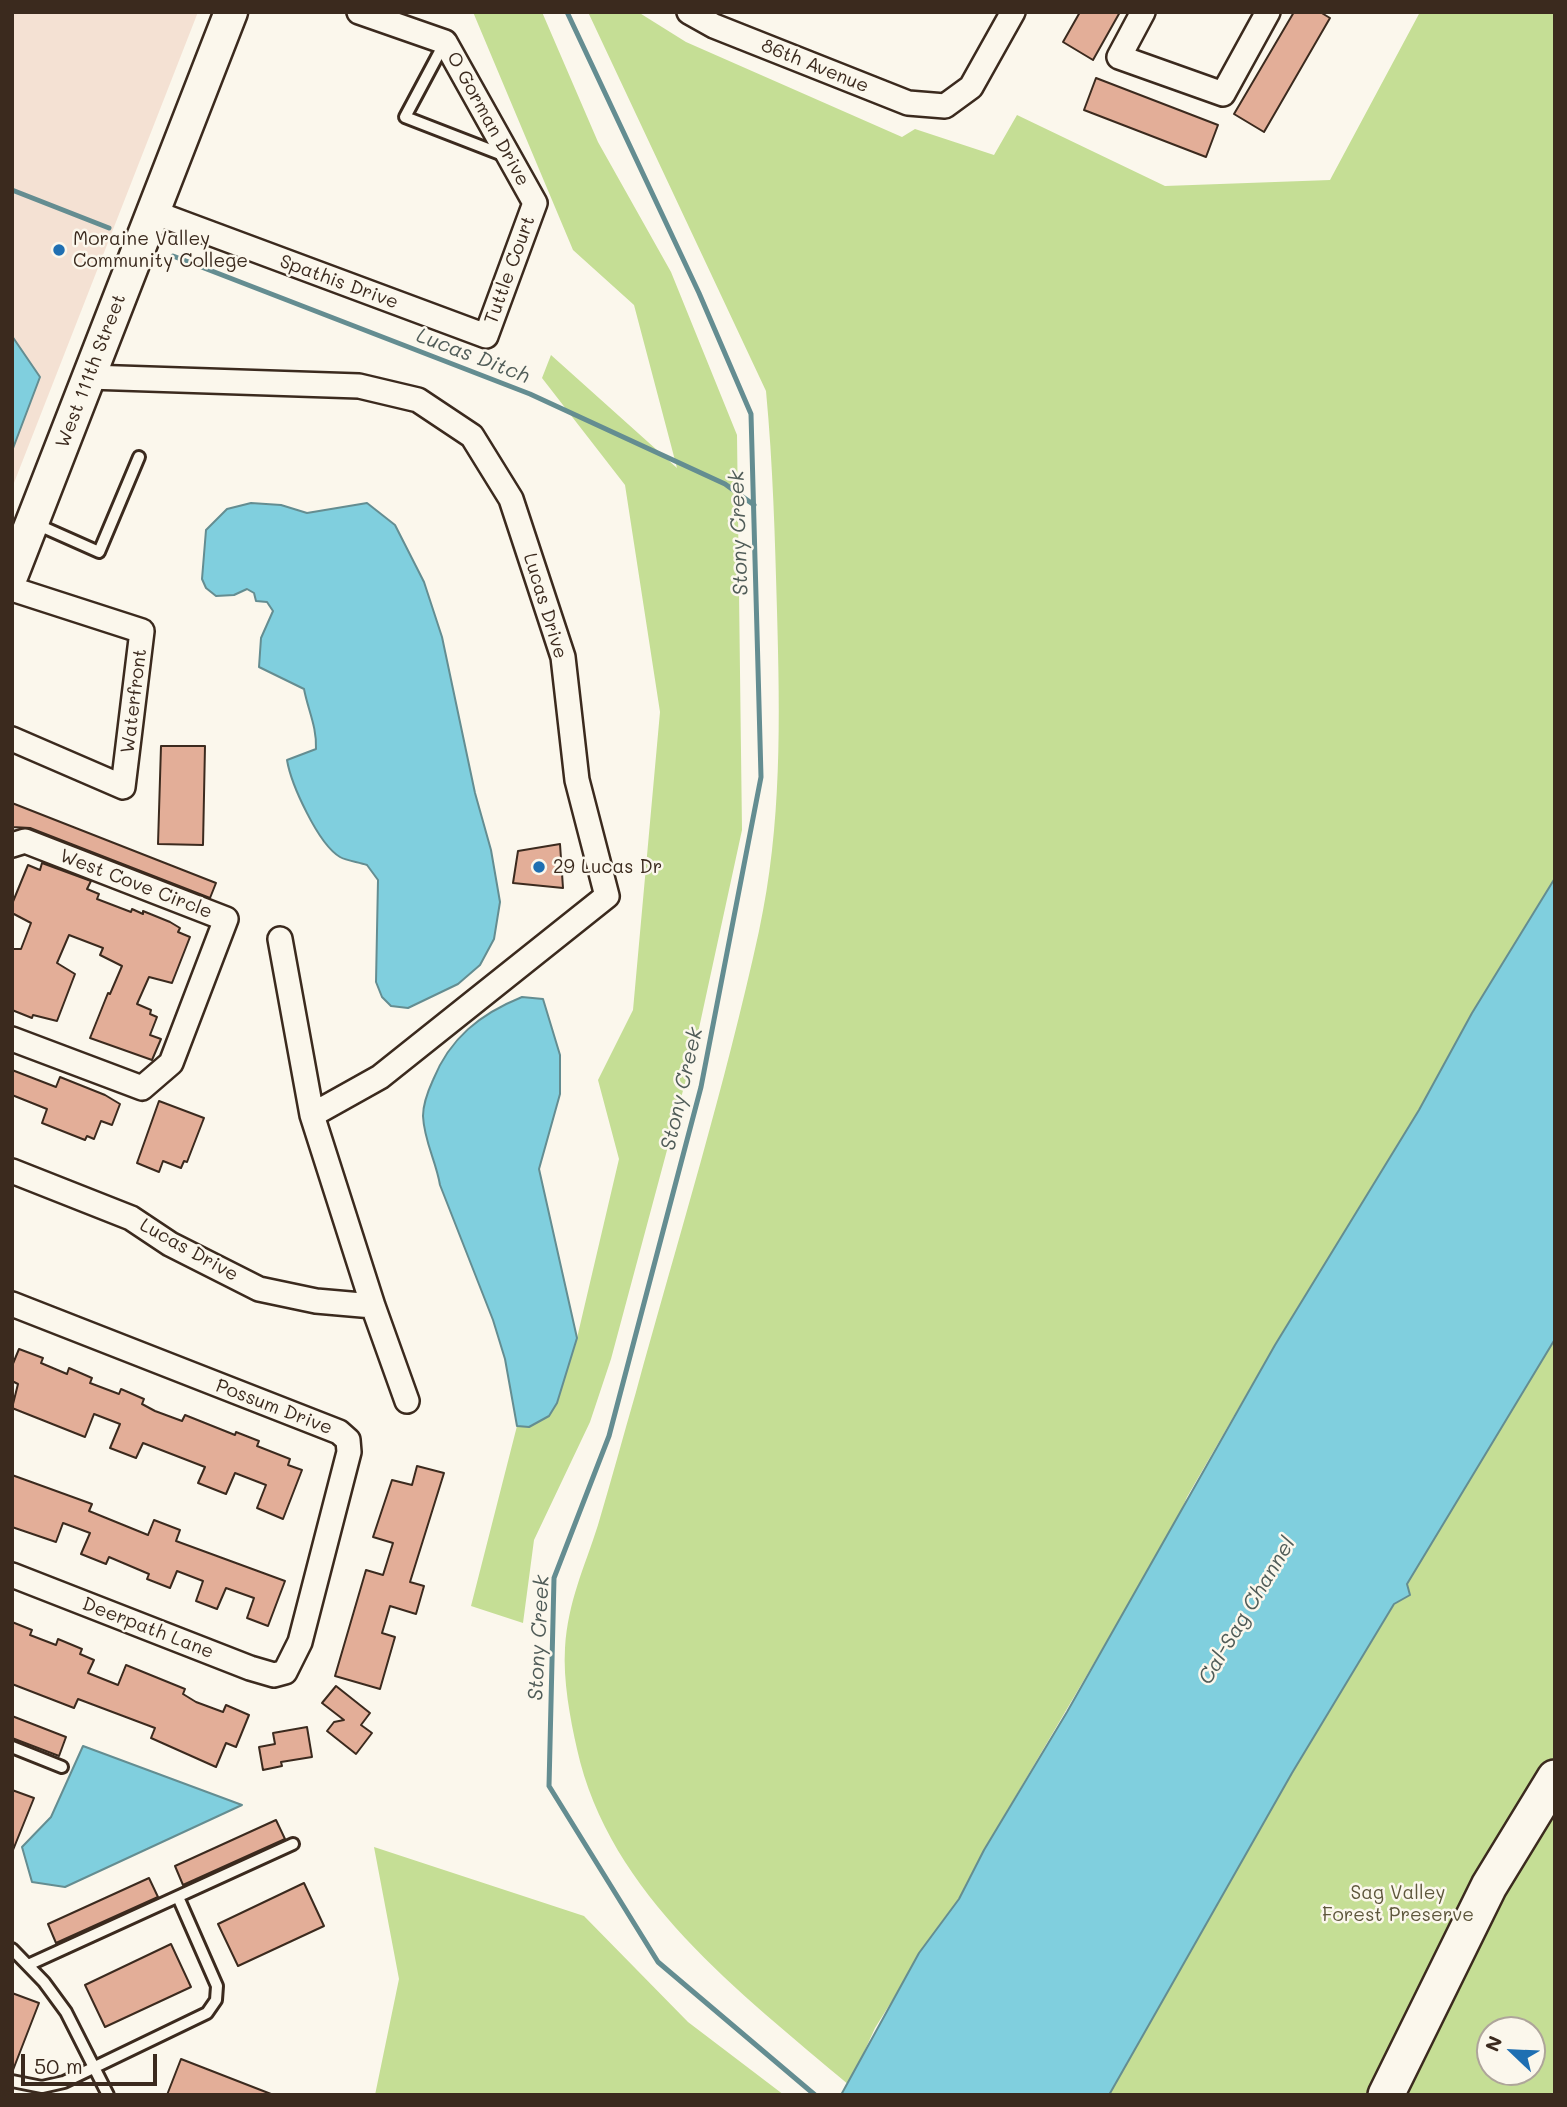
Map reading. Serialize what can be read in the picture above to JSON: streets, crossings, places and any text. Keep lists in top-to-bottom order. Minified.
{"streets":{"main road":["West 111th Street"],"street":["86th Avenue","O Gorman Drive","Tuttle Court","Spathis Drive","Lucas Drive","Waterfront","West Cove Circle","Possum Drive","Deerpath Lane"]},"crossings":[["O Gorman Drive","Tuttle Court"],["Tuttle Court","Spathis Drive"],["Spathis Drive","West 111th Street"],["West 111th Street","Lucas Drive"],["Possum Drive","Deerpath Lane"]],"water":["Lucas Ditch","Stony Creek","Cal-Sag Channel"],"parks":["Sag Valley Forest Preserve"],"places":["Moraine Valley Community College","29 Lucas Dr"],"scale_bar":"50 m","north":"top left"}
